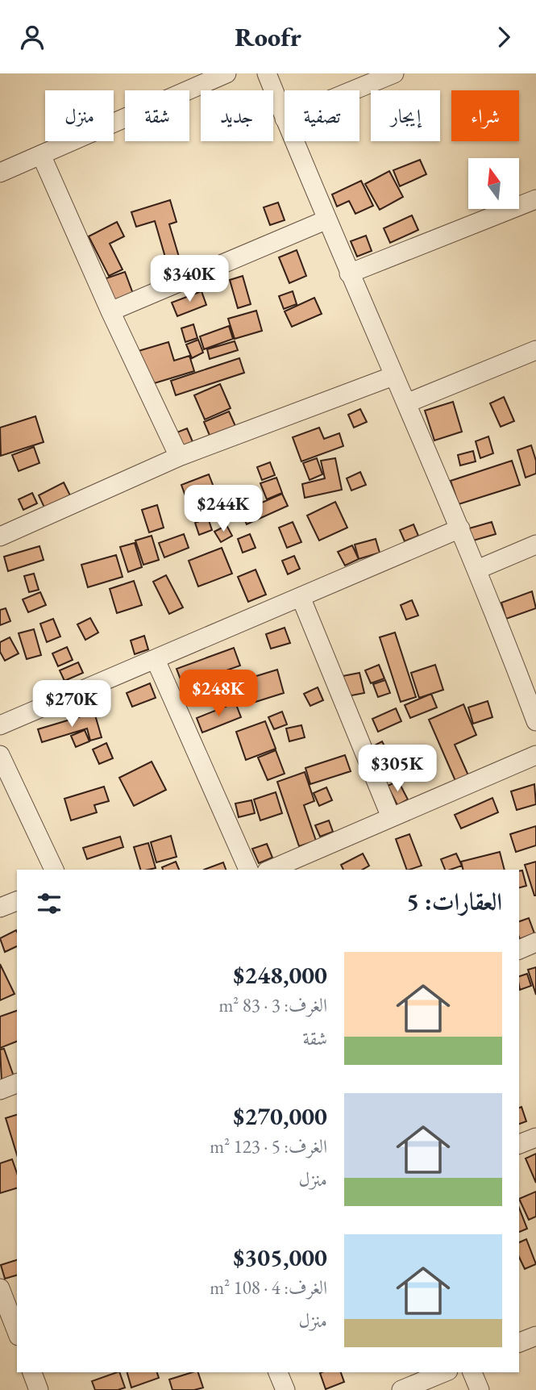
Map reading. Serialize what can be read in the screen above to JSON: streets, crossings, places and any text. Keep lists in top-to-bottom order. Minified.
{"north":"top","page":{"header":"Roofr","chip":["شراء","إيجار","تصفية","جديد","شقة","منزل"],"price":["$340K","$244K","$248K","$270K","$305K"],"heading":"العقارات: 5","list":[{"name":"$248,000","note":"الغرف: 3 · 83 m² · شقة"},{"name":"$270,000","note":"الغرف: 5 · 123 m² · منزل"},{"name":"$305,000","note":"الغرف: 4 · 108 m² · منزل"}]}}
